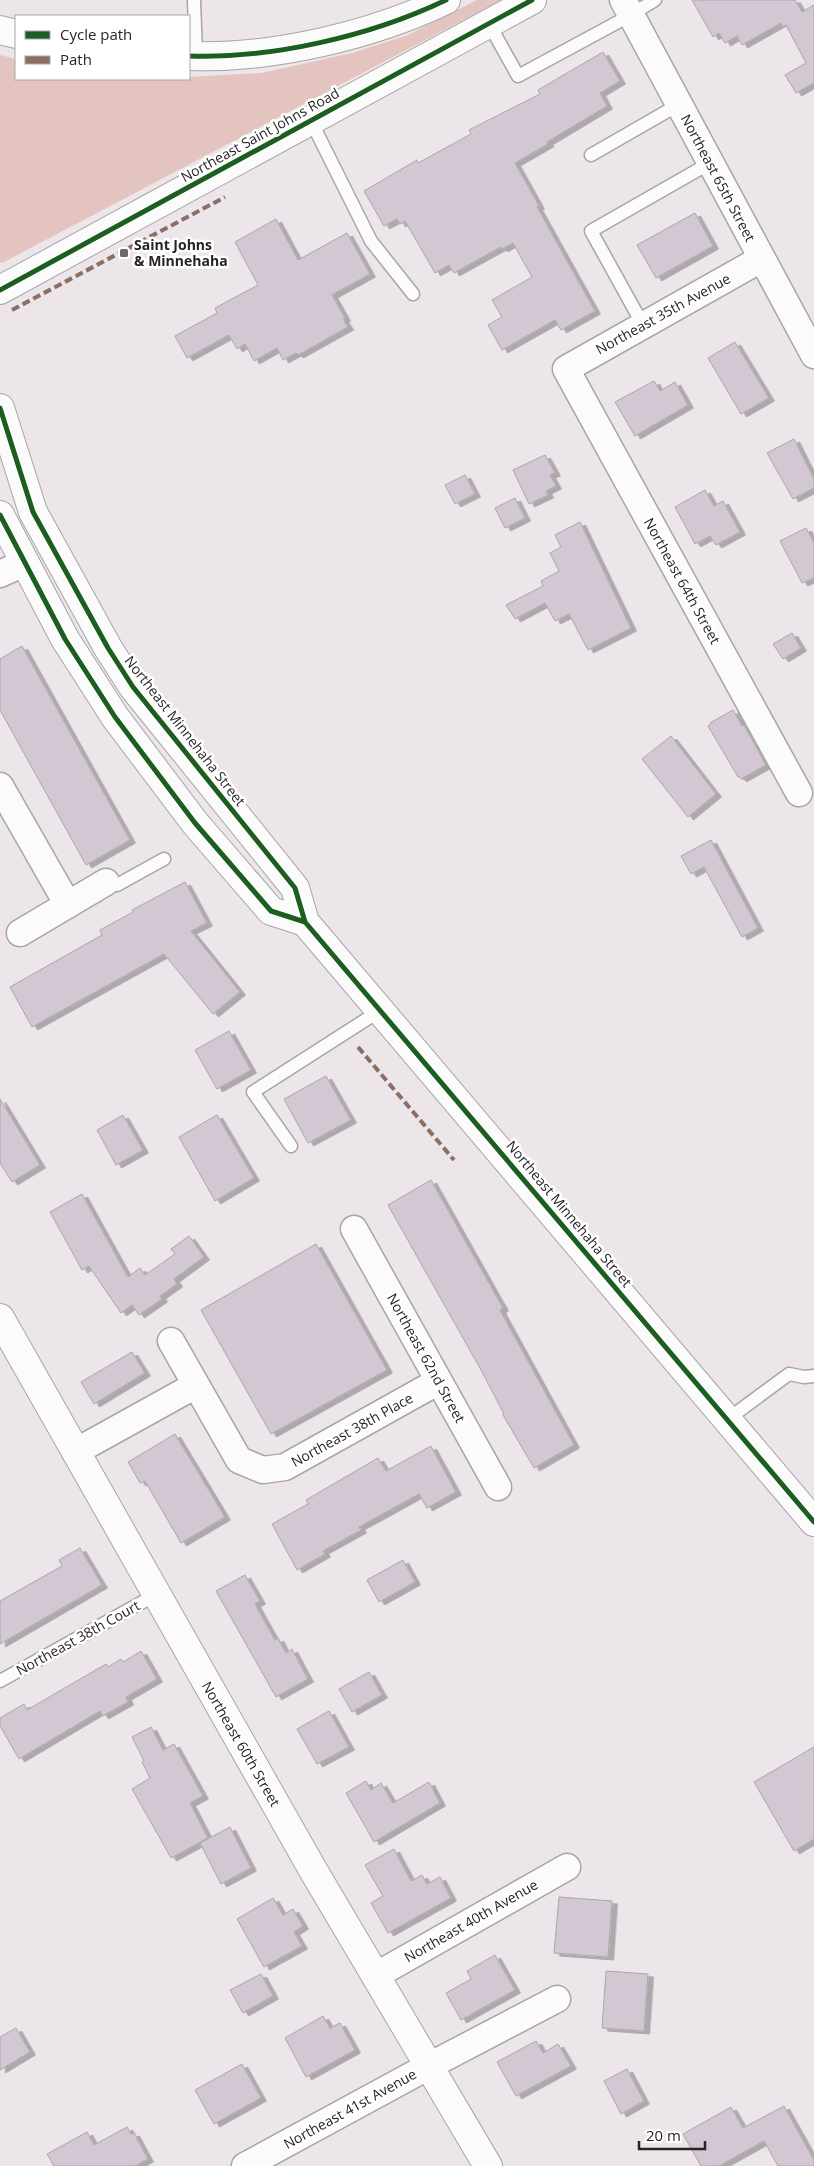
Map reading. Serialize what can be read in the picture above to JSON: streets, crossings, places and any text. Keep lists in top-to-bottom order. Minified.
{"streets":{"main road":["Northeast Saint Johns Road","Northeast Minnehaha Street","Northeast 60th Street"],"street":["Northeast 65th Street","Northeast 35th Avenue","Northeast 64th Street","Northeast 62nd Street","Northeast 38th Place","Northeast 40th Avenue","Northeast 41st Avenue"],"lane":["Northeast 38th Court"]},"crossings":[["Northeast 65th Street","Northeast 35th Avenue"],["Northeast 35th Avenue","Northeast 64th Street"],["Northeast 62nd Street","Northeast 38th Place"],["Northeast 38th Court","Northeast 60th Street"],["Northeast 60th Street","Northeast 40th Avenue"],["Northeast 60th Street","Northeast 41st Avenue"]],"places":{"transit":["Saint Johns & Minnehaha"]},"legend":["Cycle path","Path"],"scale_bar":"20 m"}
